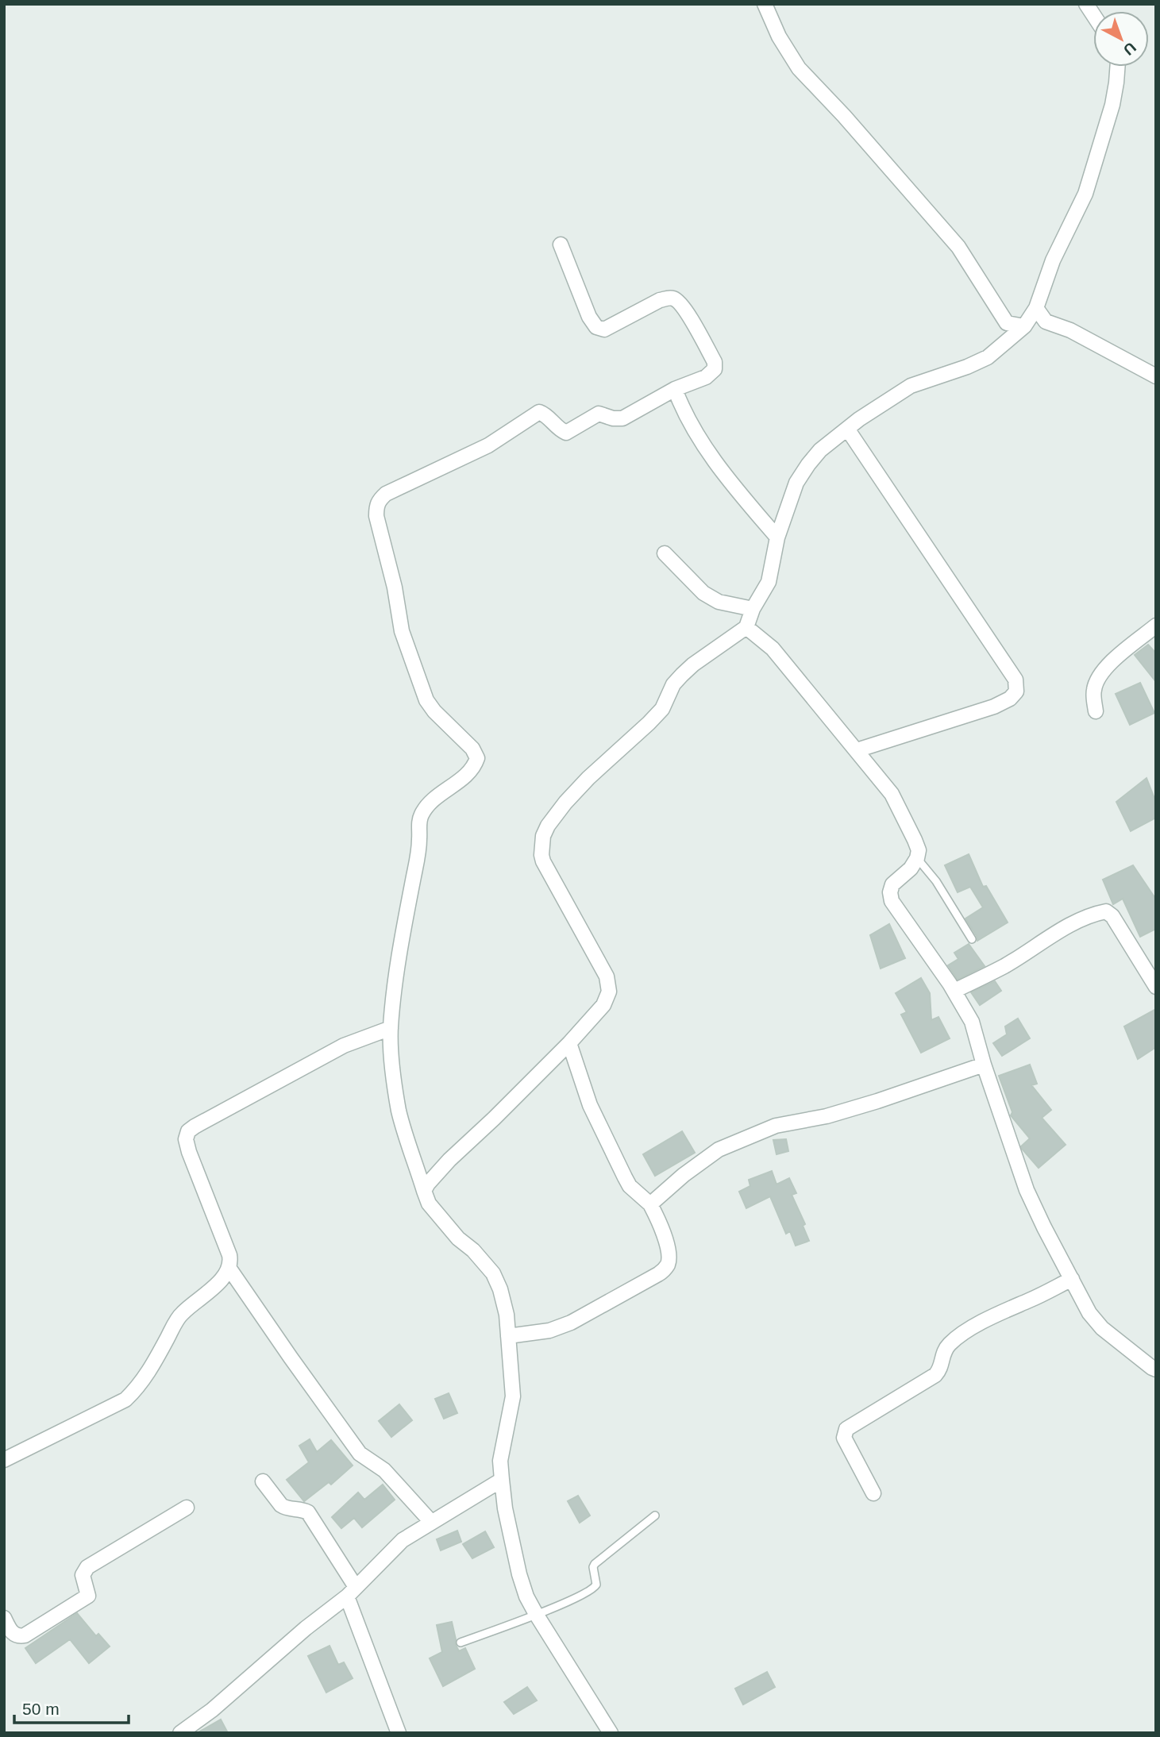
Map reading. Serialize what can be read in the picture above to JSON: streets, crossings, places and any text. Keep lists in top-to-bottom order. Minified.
{"scale_bar":"50 m","north":"bottom right"}
